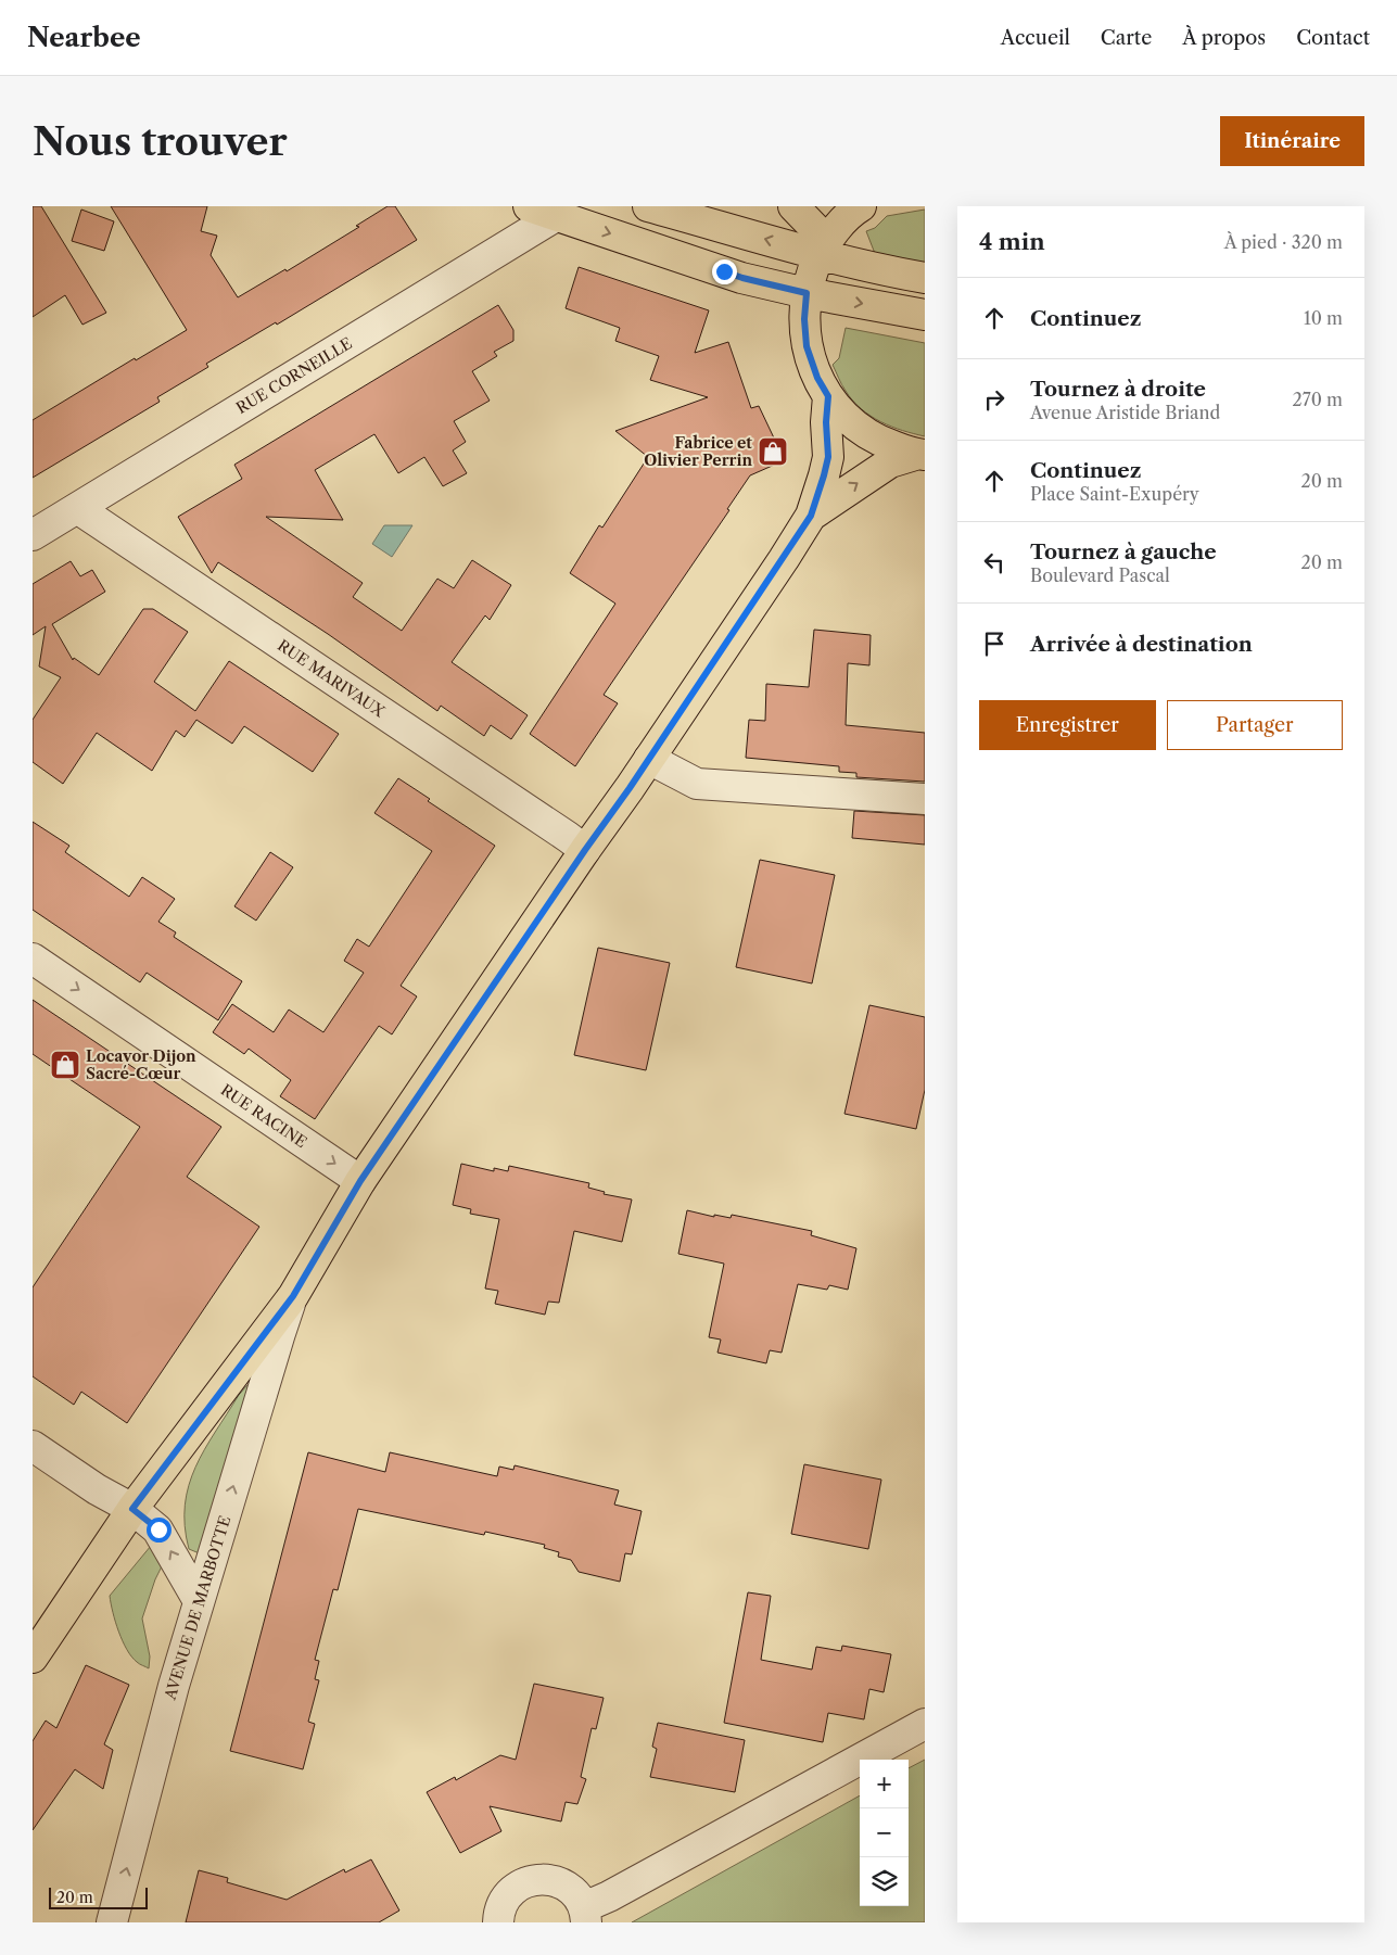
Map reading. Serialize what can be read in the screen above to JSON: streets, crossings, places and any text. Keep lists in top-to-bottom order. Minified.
{"streets":{"street":["RUE CORNEILLE","RUE MARIVAUX","RUE RACINE","AVENUE DE MARBOTTE"]},"crossings":[["RUE CORNEILLE","RUE MARIVAUX"]],"one_way":["RUE RACINE","AVENUE DE MARBOTTE"],"places":{"shop":["Fabrice et Olivier Perrin","Locavor Dijon Sacré-Cœur"]},"scale_bar":"20 m","page":{"header":"Nearbee","nav":["Accueil","Carte","À propos","Contact"],"buttons":["Itinéraire",["Enregistrer","Partager"]],"title":"Nous trouver","heading":["4 min","À pied · 320 m"],"list":[["Continuez","10 m"],["Tournez à droite","Avenue Aristide Briand","270 m"],["Continuez","Place Saint-Exupéry","20 m"],["Tournez à gauche","Boulevard Pascal","20 m"],"Arrivée à destination"],"map_buttons":["+","−"],"scale":"20 m"}}
